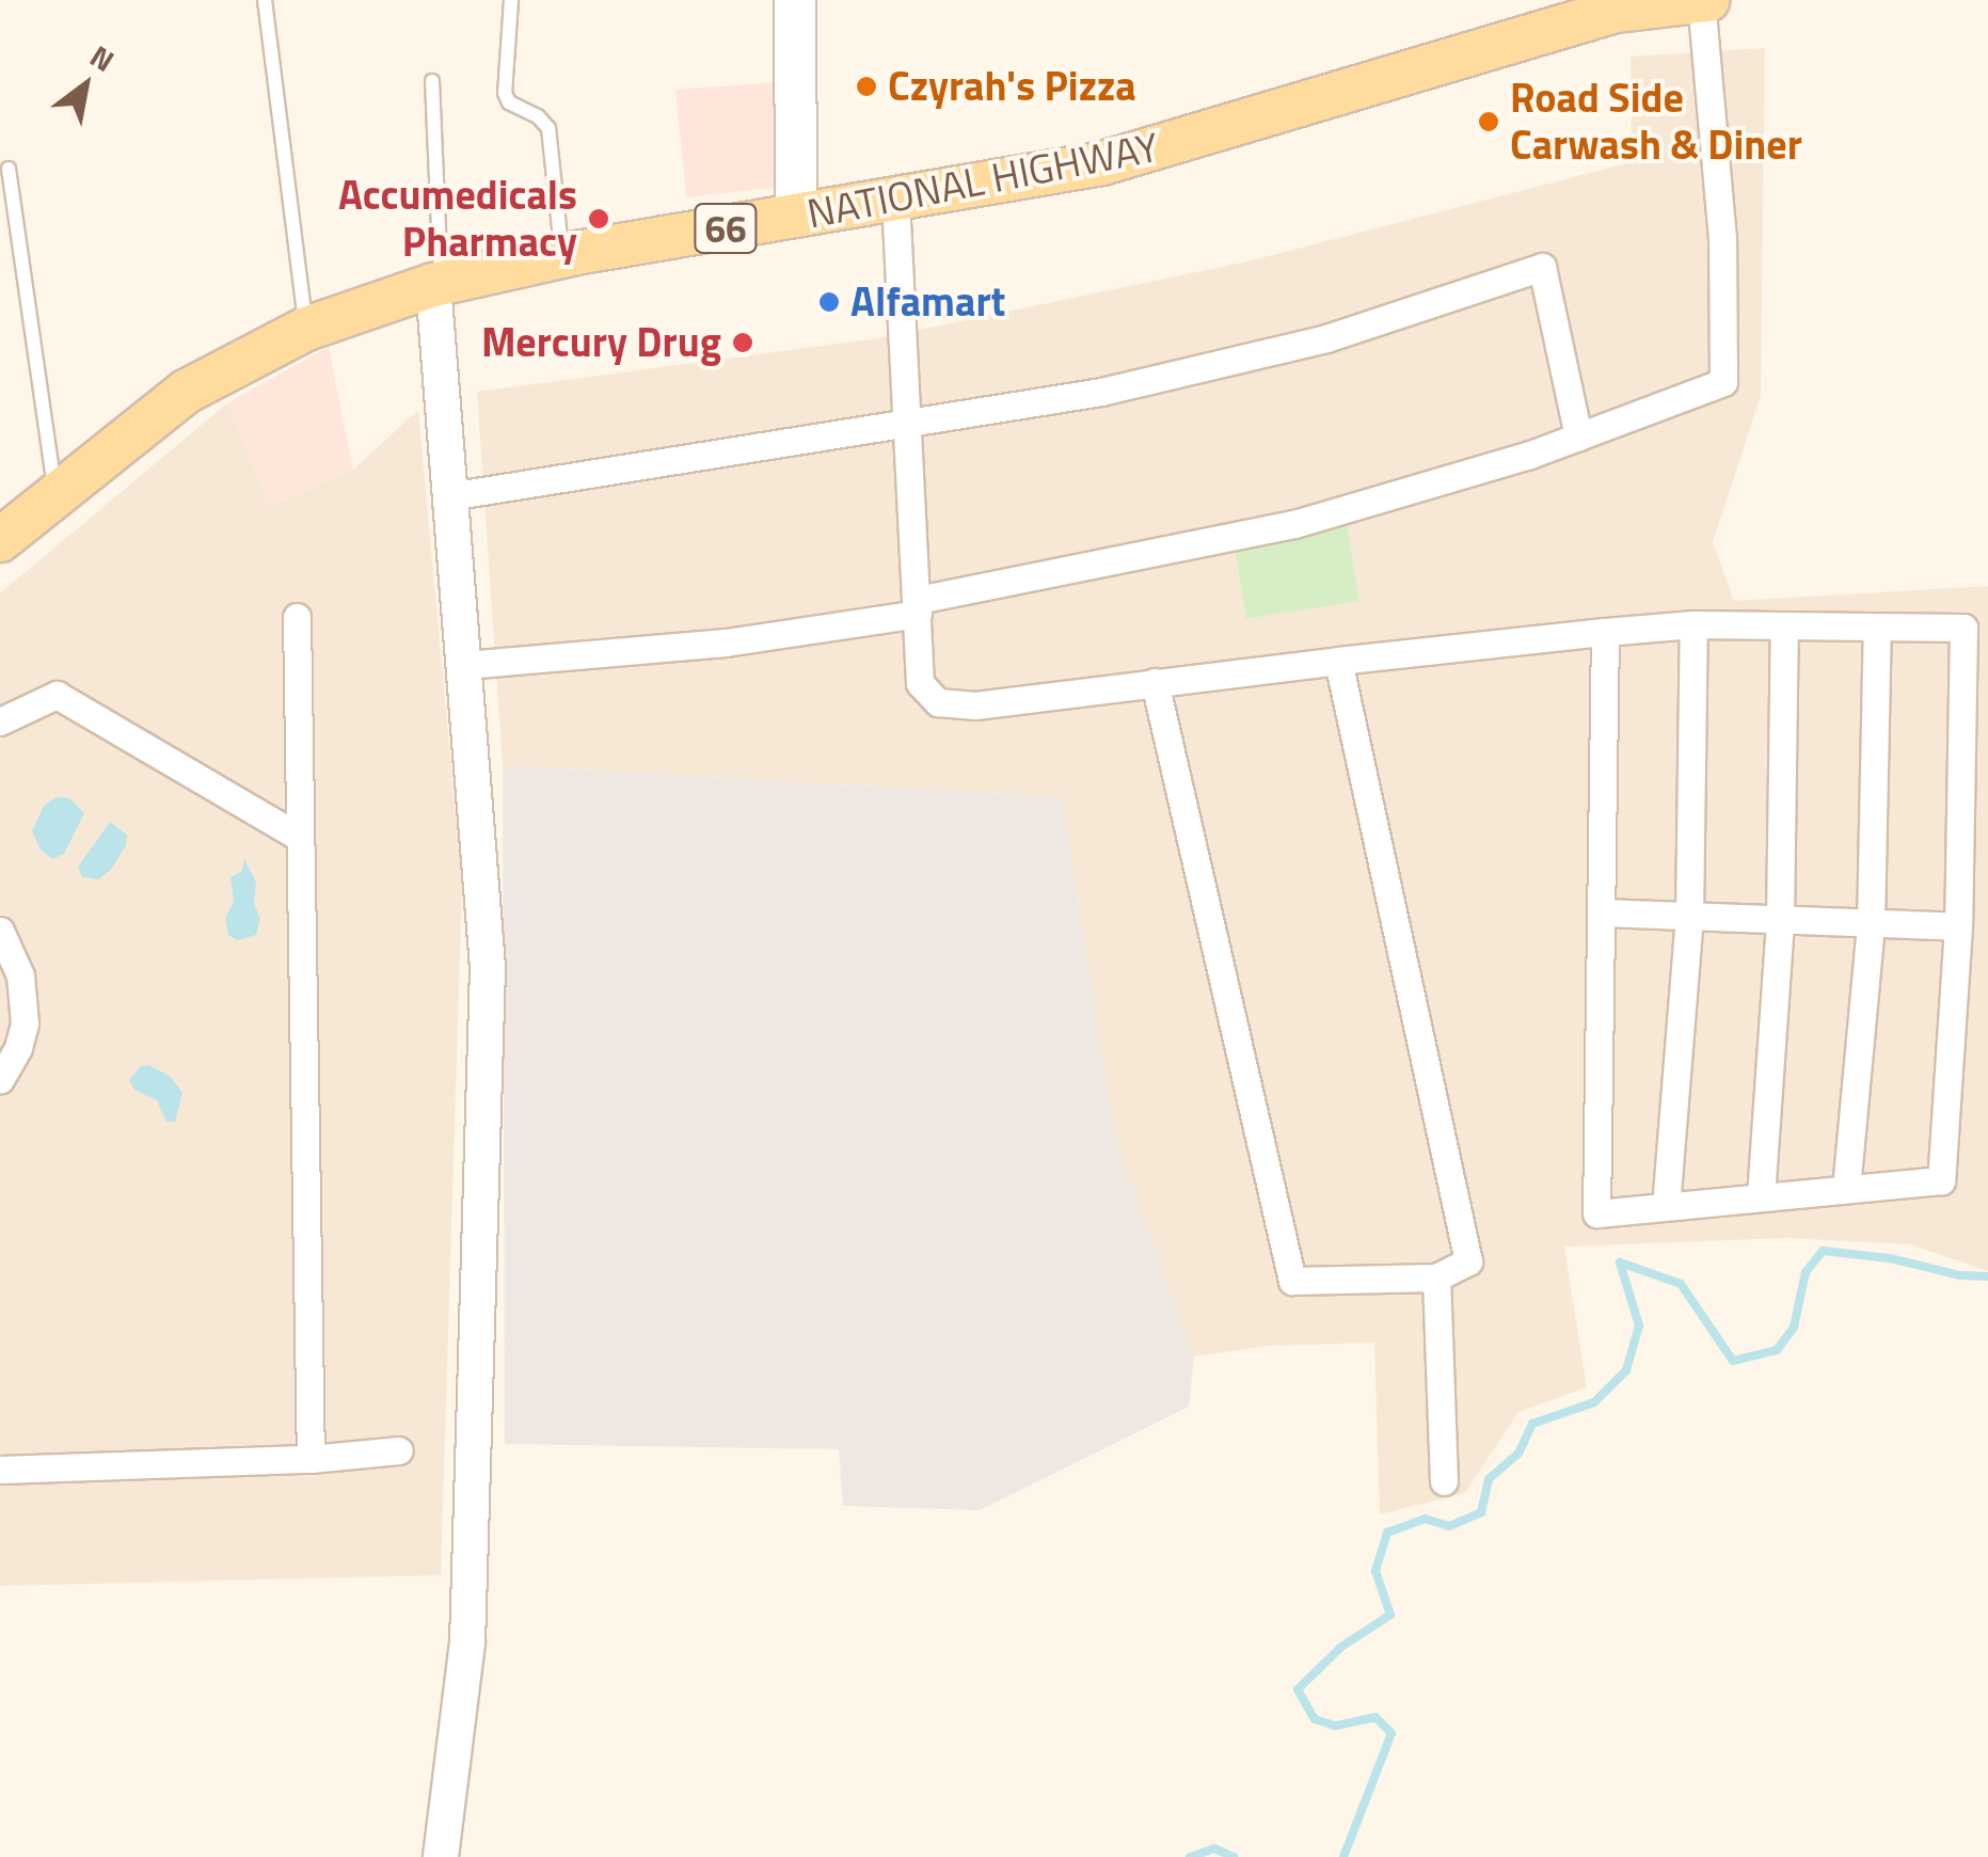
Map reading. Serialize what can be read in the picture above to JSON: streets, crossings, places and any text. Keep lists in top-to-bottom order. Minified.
{"streets":{"main road":["NATIONAL HIGHWAY","66"]},"places":["Czyrah's Pizza","Road Side Carwash & Diner","Accumedicals Pharmacy","Alfamart","Mercury Drug"],"north":"top right"}
